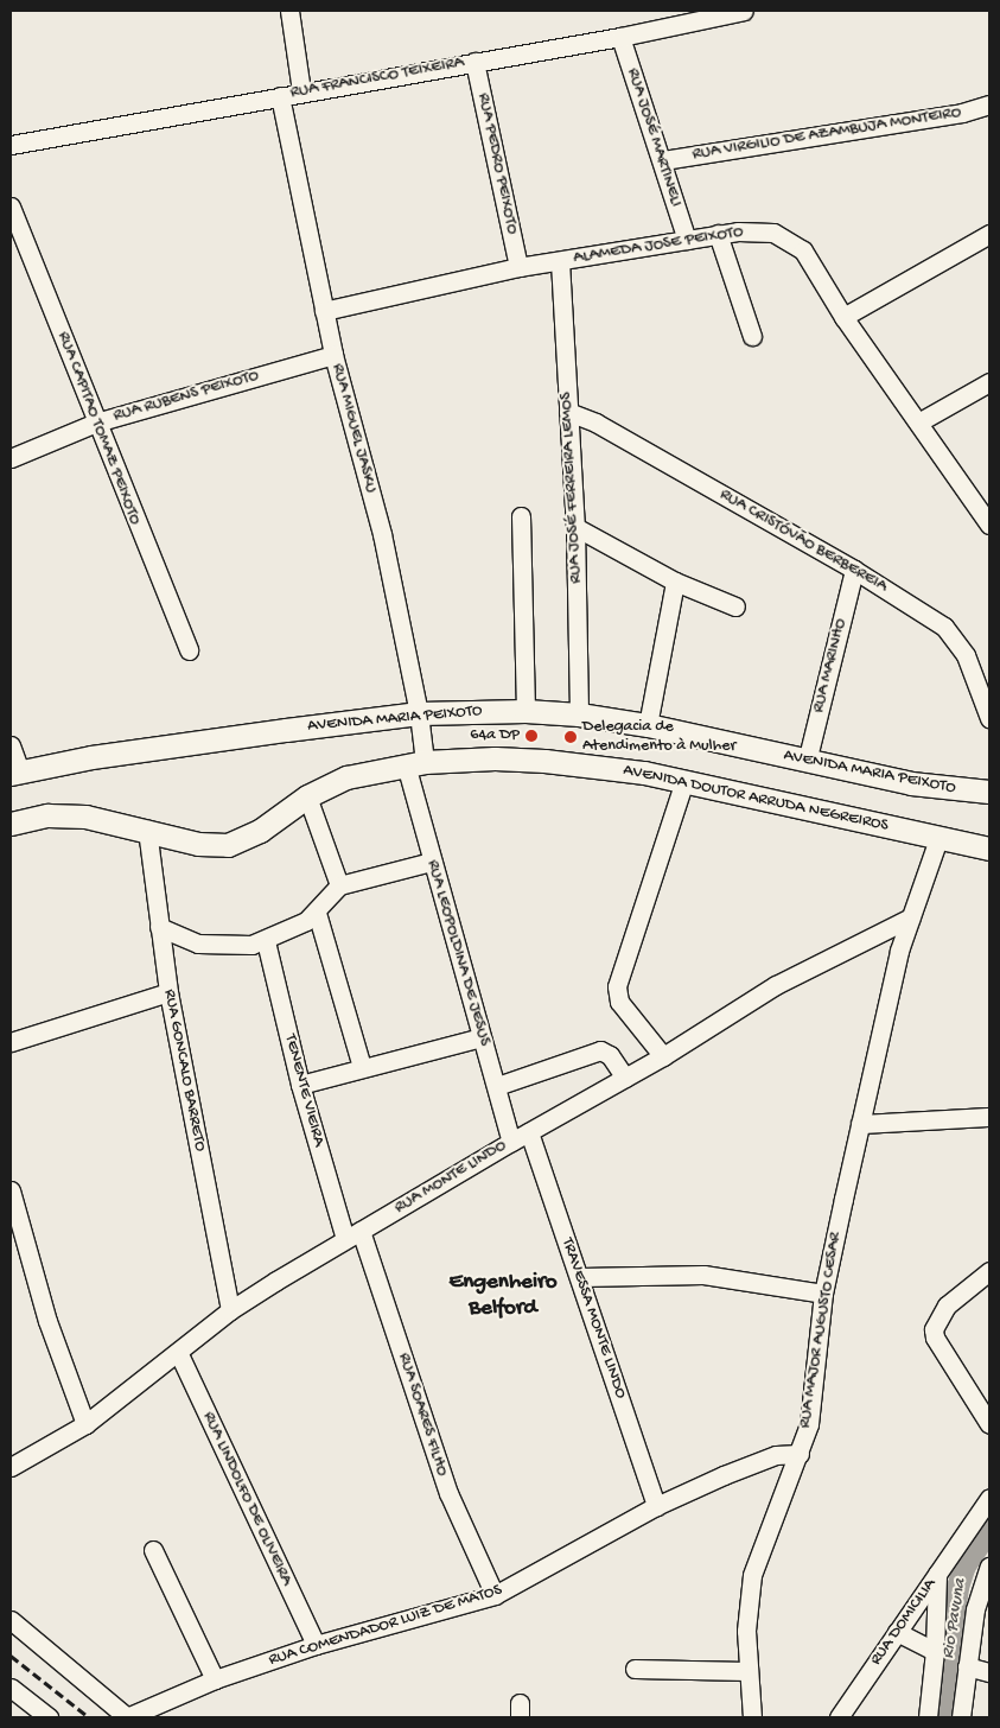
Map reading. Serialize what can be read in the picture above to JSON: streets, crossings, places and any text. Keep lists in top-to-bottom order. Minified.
{"streets":{"main road":["AVENIDA MARIA PEIXOTO","AVENIDA DOUTOR ARRUDA NEGREIROS"],"street":["RUA FRANCISCO TEIXEIRA","RUA VIRGILIO DE AZAMBUJA MONTEIRO","RUA JOSÉ MARTINELI","RUA PEDRO PEIXOTO","ALAMEDA JOSE PEIXOTO","RUA RUBENS PEIXOTO","RUA CAPITAO TOMAZ PEIXOTO","RUA MIGUEL JASKU","RUA JOSÉ FERREIRA LEMOS","RUA CRISTÓVÃO BERBEREIA","RUA MARINHO","RUA LEOPOLDINA DE JESUS","RUA GONCALO BARRETO","TENENTE VIEIRA","RUA MONTE LINDO","TRAVESSA MONTE LINDO","RUA MAJOR AUGUSTO CESAR","RUA SOARES FILHO","RUA LINDOLFO DE OLIVEIRA","RUA DOMICILIA","RUA COMENDADOR LUIZ DE MATOS"]},"crossings":[["RUA FRANCISCO TEIXEIRA","RUA JOSÉ MARTINELI"],["RUA FRANCISCO TEIXEIRA","RUA PEDRO PEIXOTO"],["RUA FRANCISCO TEIXEIRA","RUA MIGUEL JASKU"],["RUA VIRGILIO DE AZAMBUJA MONTEIRO","RUA JOSÉ MARTINELI"],["RUA JOSÉ MARTINELI","ALAMEDA JOSE PEIXOTO"],["RUA PEDRO PEIXOTO","ALAMEDA JOSE PEIXOTO"],["ALAMEDA JOSE PEIXOTO","RUA MIGUEL JASKU"],["ALAMEDA JOSE PEIXOTO","RUA JOSÉ FERREIRA LEMOS"],["RUA RUBENS PEIXOTO","RUA CAPITAO TOMAZ PEIXOTO"],["RUA RUBENS PEIXOTO","RUA MIGUEL JASKU"],["RUA MIGUEL JASKU","AVENIDA MARIA PEIXOTO"],["RUA MIGUEL JASKU","AVENIDA DOUTOR ARRUDA NEGREIROS"],["RUA MIGUEL JASKU","RUA LEOPOLDINA DE JESUS"],["RUA JOSÉ FERREIRA LEMOS","RUA CRISTÓVÃO BERBEREIA"],["RUA JOSÉ FERREIRA LEMOS","AVENIDA MARIA PEIXOTO"],["RUA CRISTÓVÃO BERBEREIA","RUA MARINHO"],["RUA MARINHO","AVENIDA MARIA PEIXOTO"],["AVENIDA DOUTOR ARRUDA NEGREIROS","RUA LEOPOLDINA DE JESUS"],["AVENIDA DOUTOR ARRUDA NEGREIROS","RUA GONCALO BARRETO"],["AVENIDA DOUTOR ARRUDA NEGREIROS","RUA MAJOR AUGUSTO CESAR"],["RUA LEOPOLDINA DE JESUS","RUA MONTE LINDO"],["RUA GONCALO BARRETO","RUA MONTE LINDO"],["TENENTE VIEIRA","RUA MONTE LINDO"],["TENENTE VIEIRA","RUA SOARES FILHO"],["RUA MONTE LINDO","TRAVESSA MONTE LINDO"],["RUA MONTE LINDO","RUA MAJOR AUGUSTO CESAR"],["RUA MONTE LINDO","RUA SOARES FILHO"],["RUA MONTE LINDO","RUA LINDOLFO DE OLIVEIRA"],["TRAVESSA MONTE LINDO","RUA COMENDADOR LUIZ DE MATOS"],["RUA MAJOR AUGUSTO CESAR","RUA COMENDADOR LUIZ DE MATOS"],["RUA SOARES FILHO","RUA COMENDADOR LUIZ DE MATOS"],["RUA LINDOLFO DE OLIVEIRA","RUA COMENDADOR LUIZ DE MATOS"]],"districts":["Engenheiro Belford"],"water":["Rio Pavuna"],"places":["64a DP","Delegacia de Atendimento à Mulher"]}
